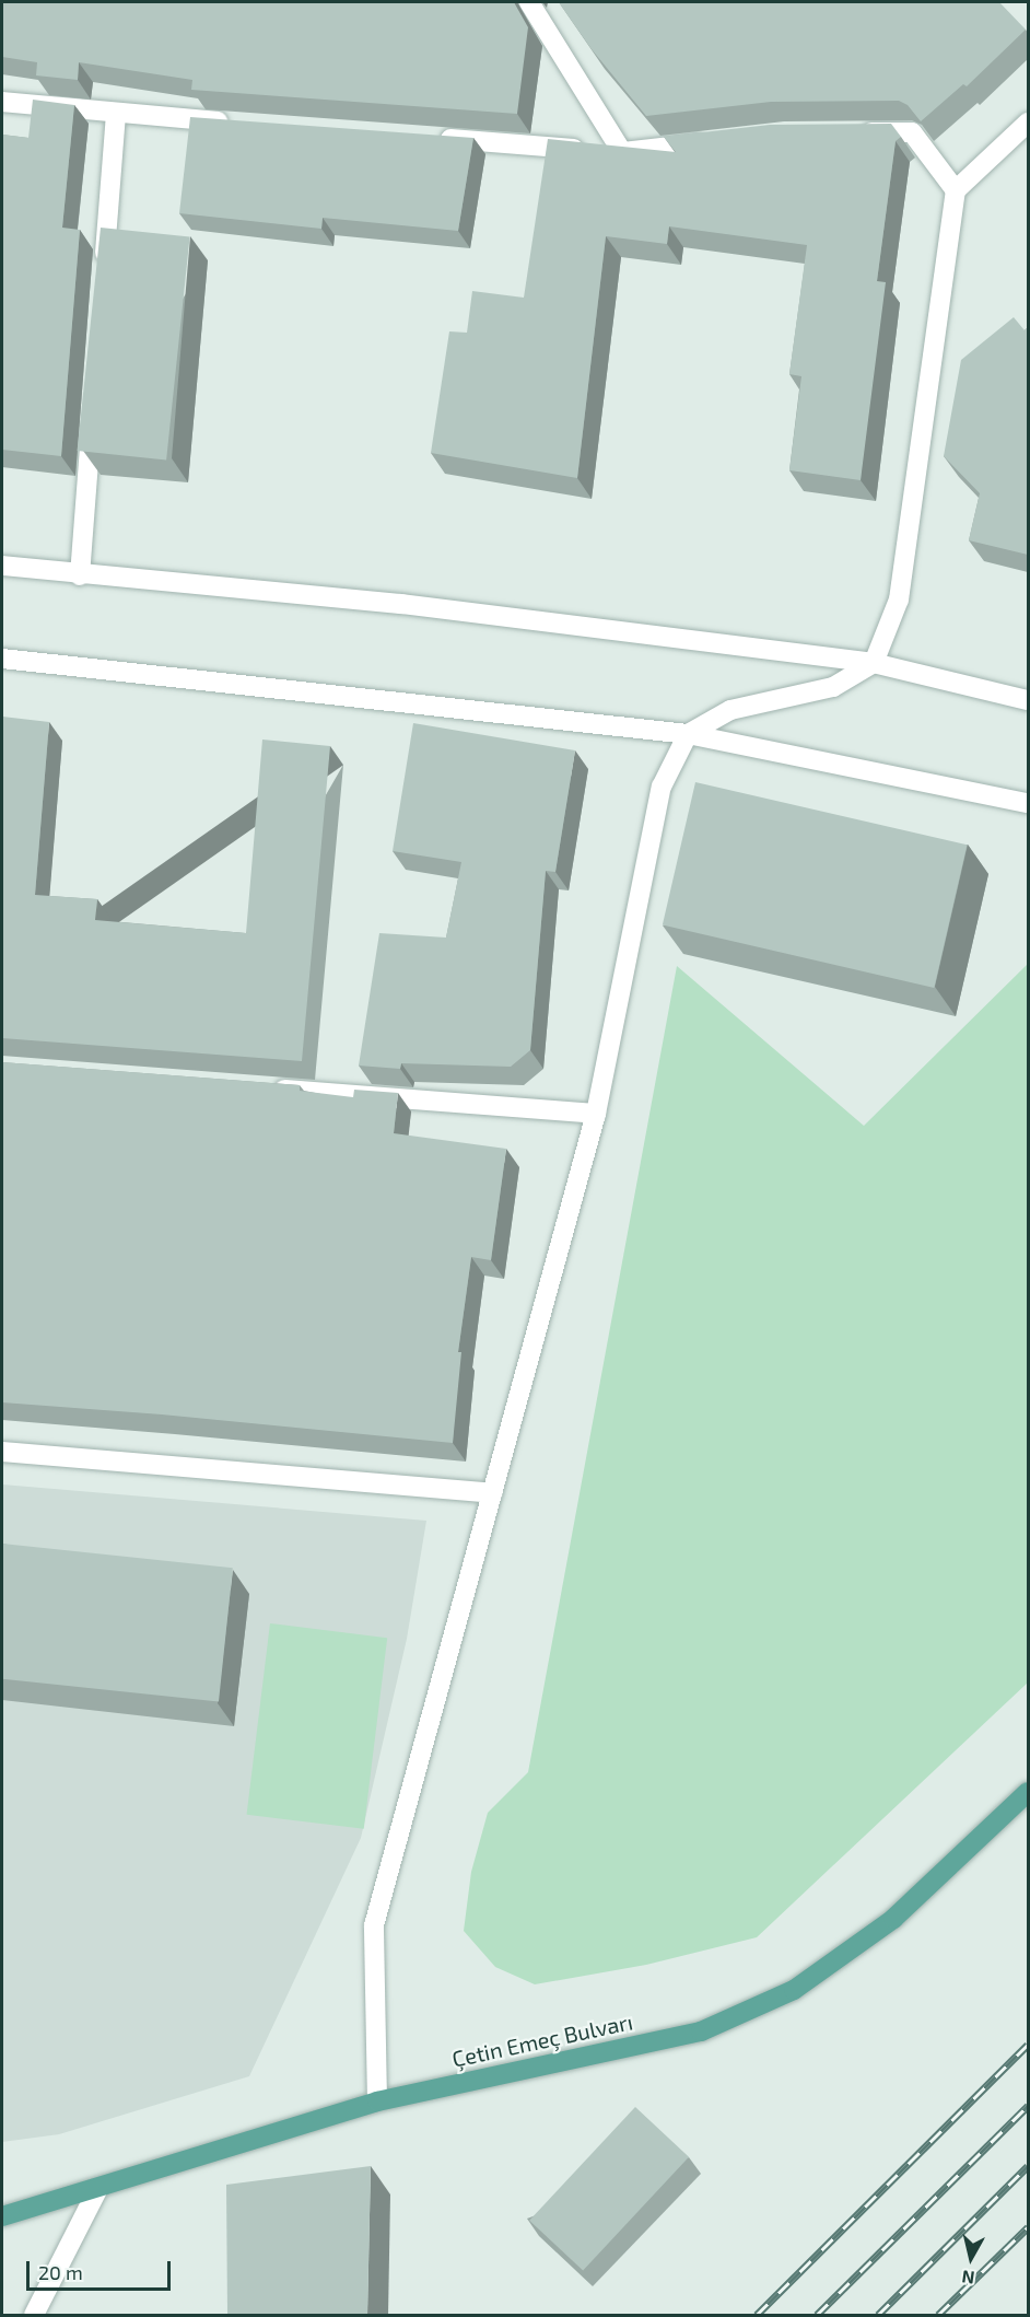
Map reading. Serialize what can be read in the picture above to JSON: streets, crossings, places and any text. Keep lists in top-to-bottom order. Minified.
{"streets":{"main road":["Çetin Emeç Bulvarı"]},"scale_bar":"20 m","north":"bottom"}
